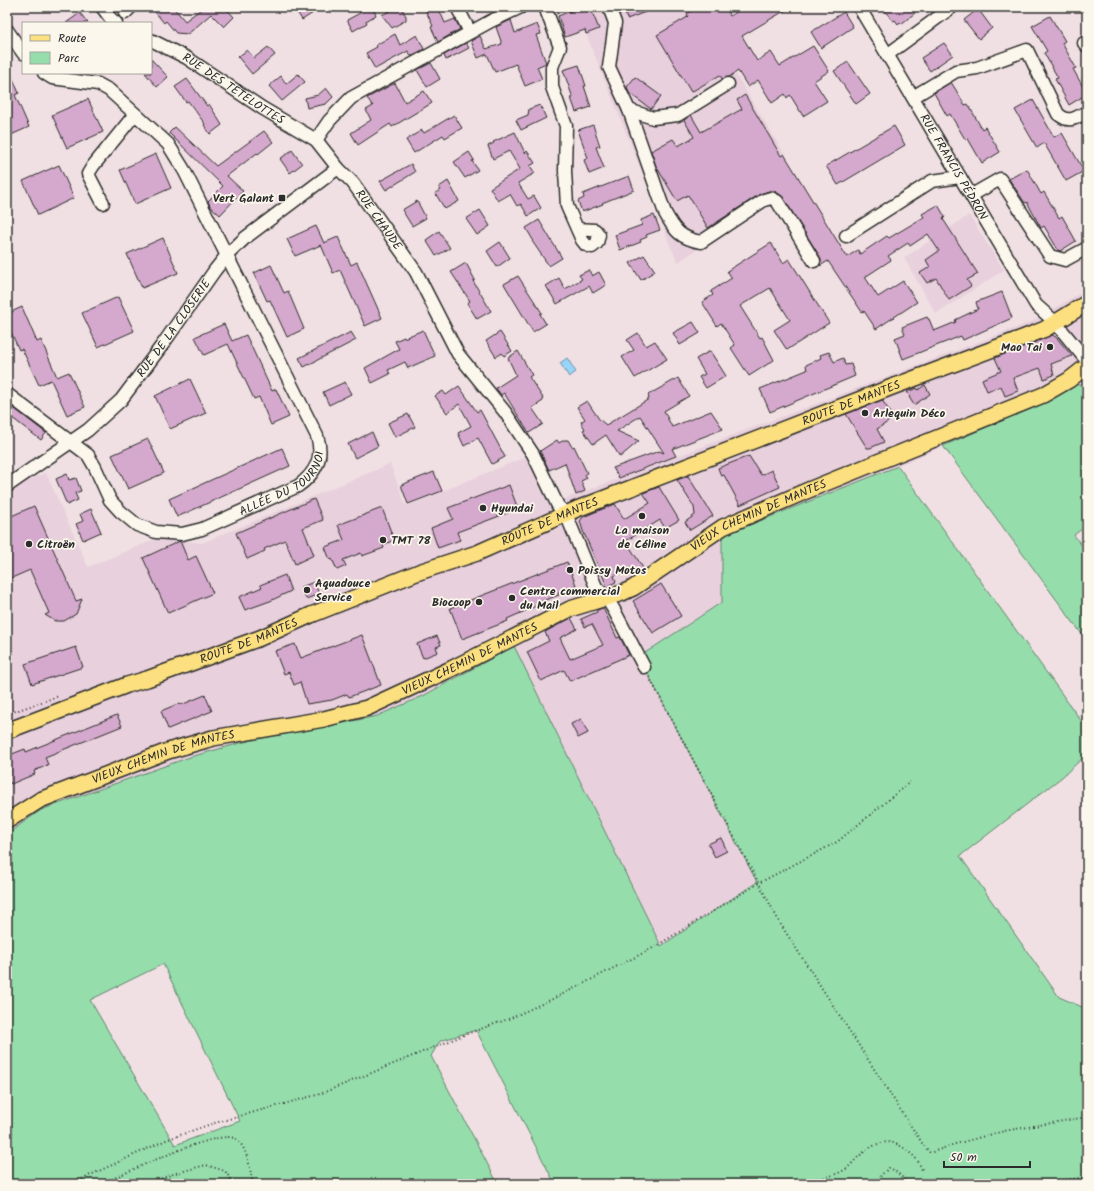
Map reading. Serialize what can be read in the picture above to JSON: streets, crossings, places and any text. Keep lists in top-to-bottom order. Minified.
{"streets":{"main road":["ROUTE DE MANTES","VIEUX CHEMIN DE MANTES"],"street":["RUE DES TÊTELOTTES","RUE FRANCIS PÉDRON","RUE CHAUDE","RUE DE LA CLOSERIE","ALLÉE DU TOURNOI"]},"crossings":[["RUE DES TÊTELOTTES","RUE CHAUDE"],["RUE FRANCIS PÉDRON","ROUTE DE MANTES"],["RUE CHAUDE","RUE DE LA CLOSERIE"],["RUE CHAUDE","ROUTE DE MANTES"],["RUE CHAUDE","VIEUX CHEMIN DE MANTES"],["RUE DE LA CLOSERIE","ALLÉE DU TOURNOI"]],"places":{"transit":["Vert Galant"],"other":["Mao Tai","Arlequin Déco","Hyundai","La maison de Céline","TMT 78","Citroën","Poissy Motos","Aquadouce Service","Centre commercial du Mail","Biocoop"]},"legend":["Route","Parc"],"scale_bar":"50 m"}
